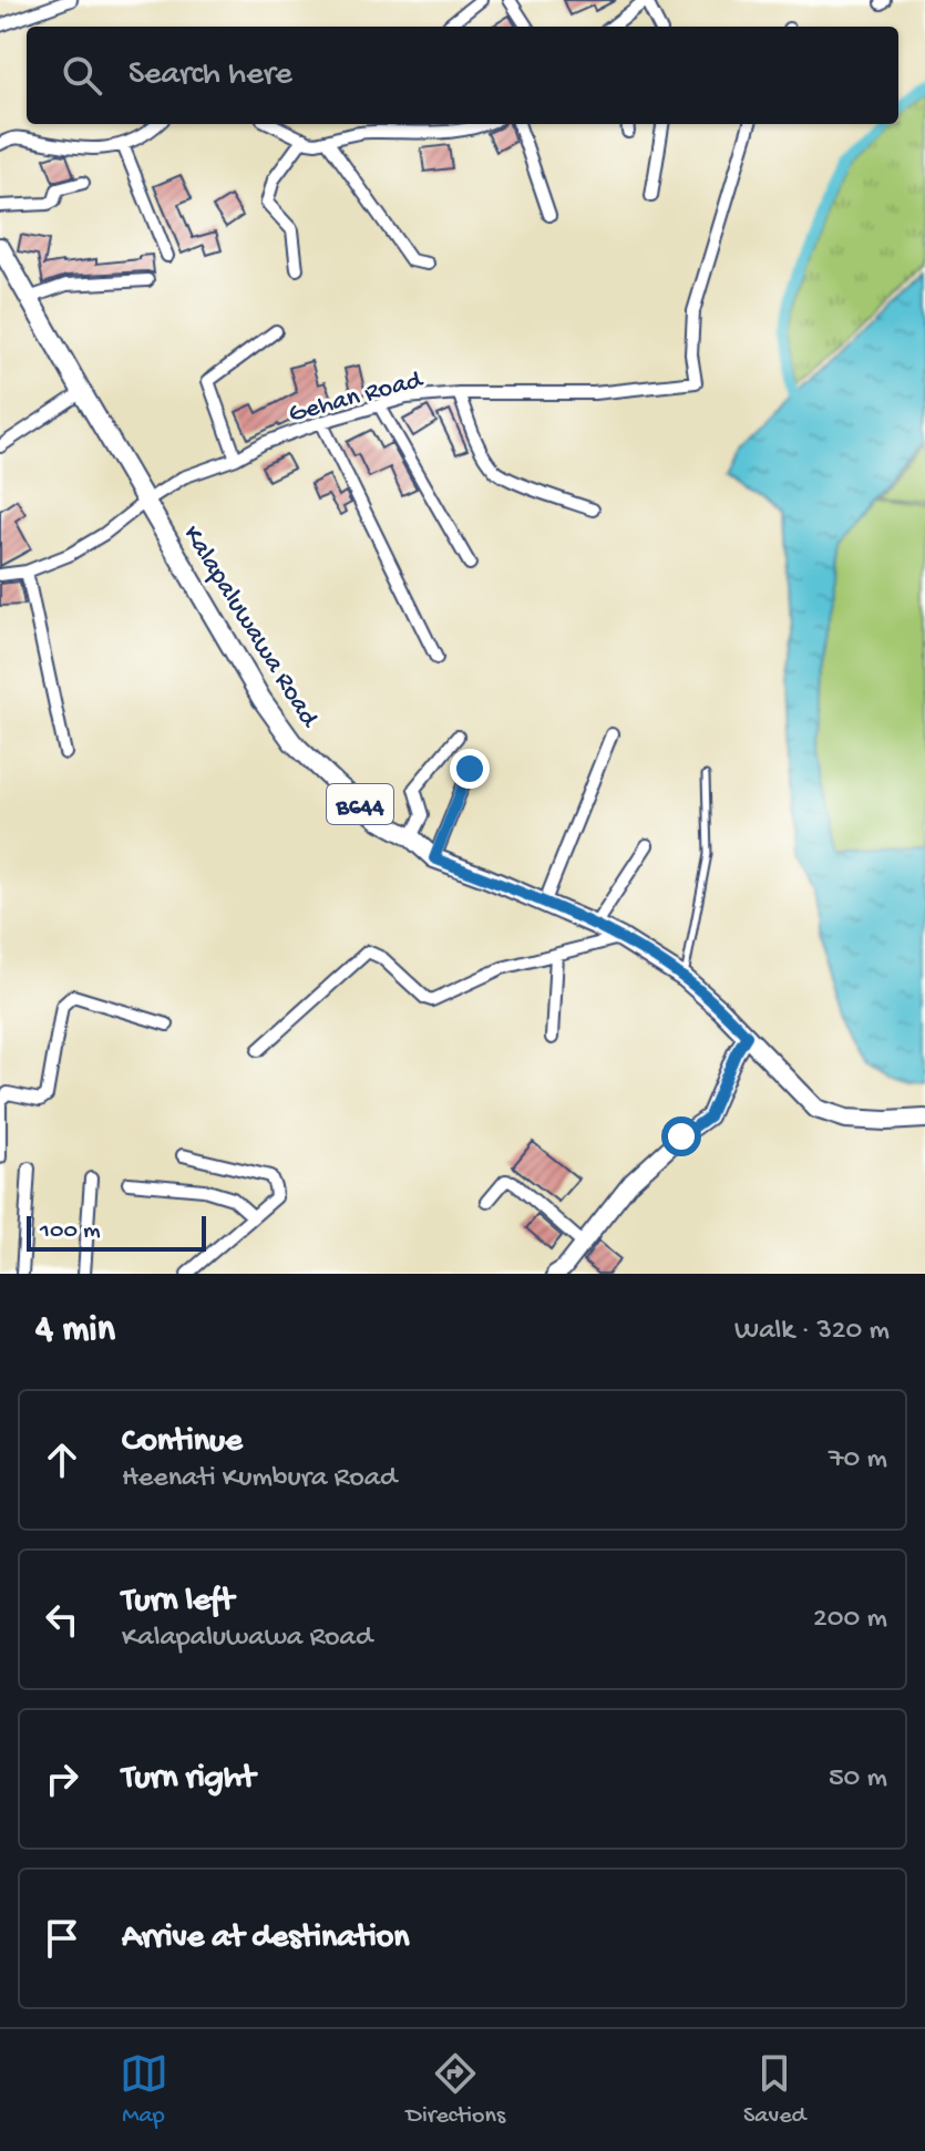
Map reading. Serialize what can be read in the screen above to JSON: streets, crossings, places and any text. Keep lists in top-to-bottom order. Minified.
{"streets":{"main road":["Kalapaluwawa Road","B644"],"street":["Gehan Road"]},"crossings":[["Gehan Road","Kalapaluwawa Road"]],"scale_bar":"100 m","page":{"search":"Search here","scale":"100 m","heading":["4 min","Walk · 320 m"],"list":[["Continue","Heenati Kumbura Road","70 m"],["Turn left","Kalapaluwawa Road","200 m"],["Turn right","50 m"],"Arrive at destination"],"nav":["Map","Directions","Saved"]}}
